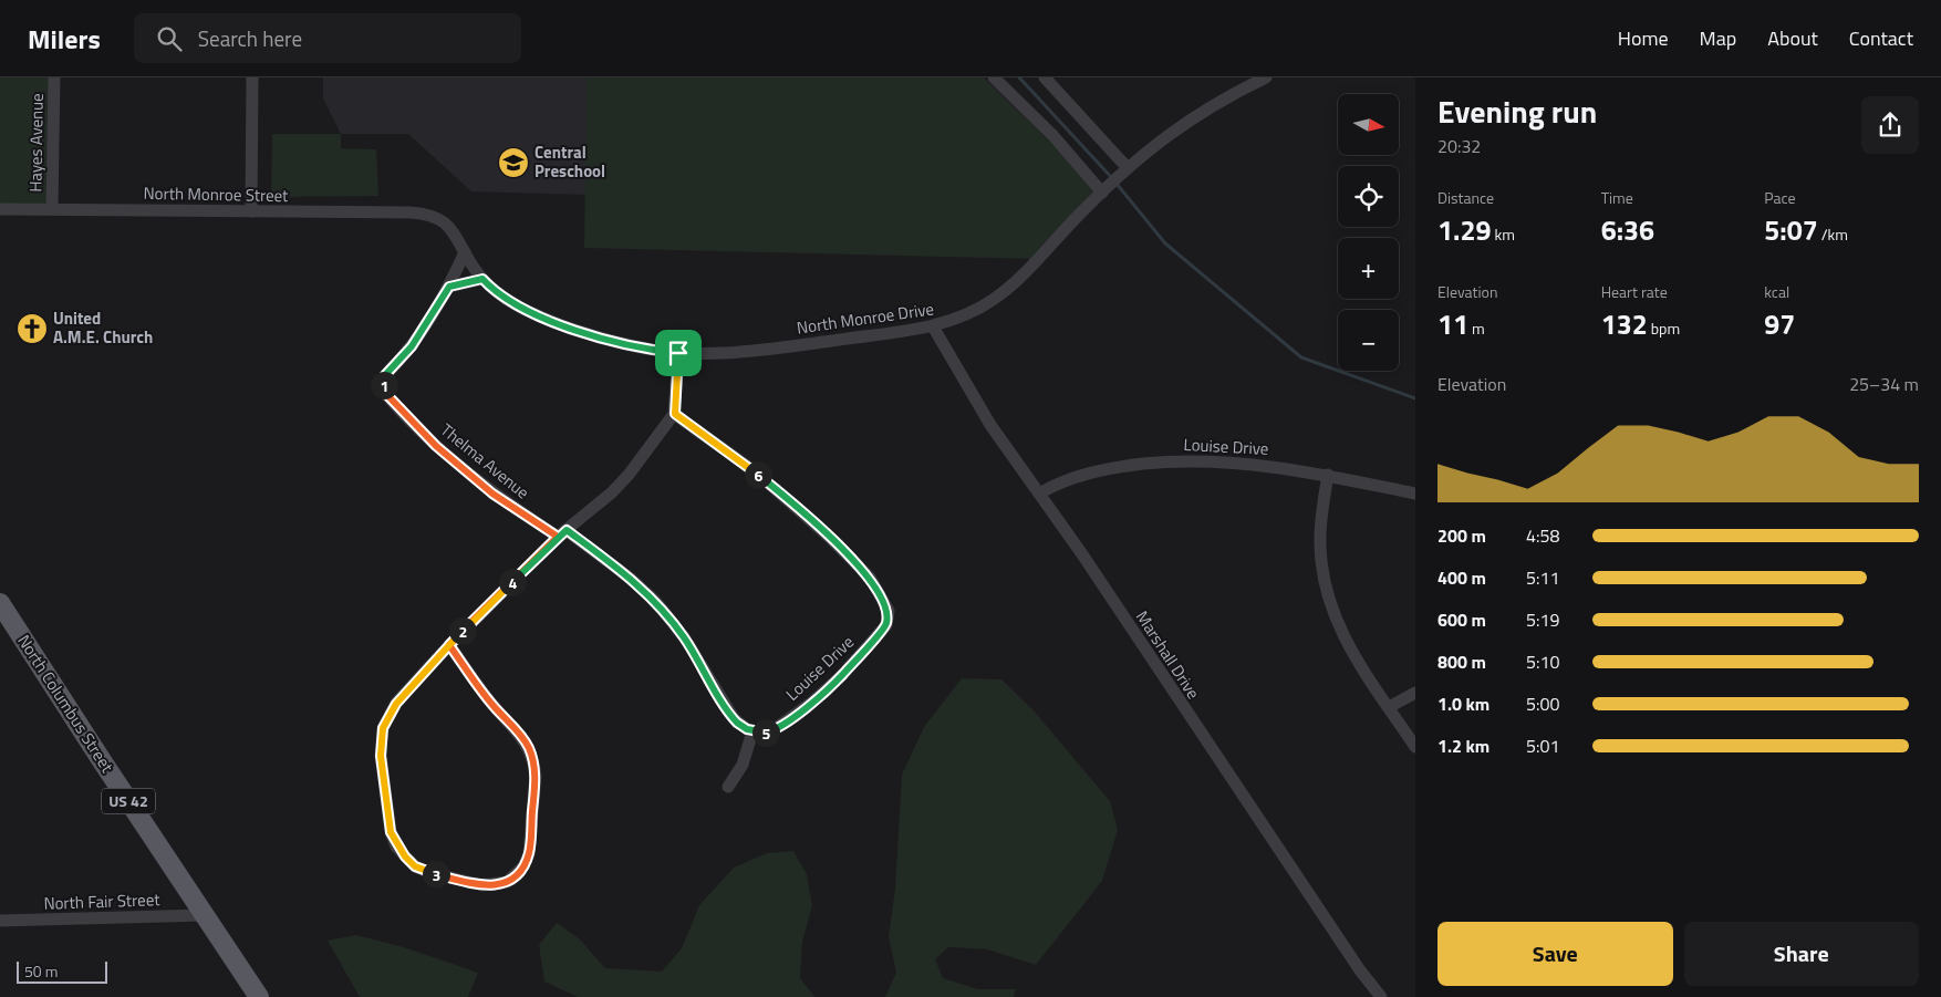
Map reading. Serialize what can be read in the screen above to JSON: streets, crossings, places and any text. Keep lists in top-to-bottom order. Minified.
{"streets":{"main road":["North Columbus Street","US 42"],"street":["Hayes Avenue","North Monroe Street","North Monroe Drive","Louise Drive","Thelma Avenue","Marshall Drive","North Fair Street"]},"crossings":[["Hayes Avenue","North Monroe Street"],["North Monroe Street","North Monroe Drive"],["North Monroe Drive","Marshall Drive"],["Louise Drive","Thelma Avenue"],["Louise Drive","Marshall Drive"],["North Columbus Street","North Fair Street"]],"places":{"school or university":["Central Preschool"],"church":["United A.M.E. Church"]},"scale_bar":"50 m","north":"right","page":{"header":"Milers","search":"Search here","nav":["Home","Map","About","Contact"],"heading":["Evening run","20:32"],"map_buttons":["+","−"],"stats":[["Distance","1.29 km"],["Time","6:36"],["Pace","5:07 /km"],["Elevation","11 m"],["Heart rate","132 bpm"],["kcal","97"]],"chart":["Elevation","25–34 m"],"pins":["1","6","4","2","5","3"],"list":[{"name":"200 m","note":"4:58"},{"name":"400 m","note":"5:11"},{"name":"600 m","note":"5:19"},{"name":"800 m","note":"5:10"},{"name":"1.0 km","note":"5:00"},{"name":"1.2 km","note":"5:01"}],"buttons":["Save","Share"],"scale":"50 m"}}
